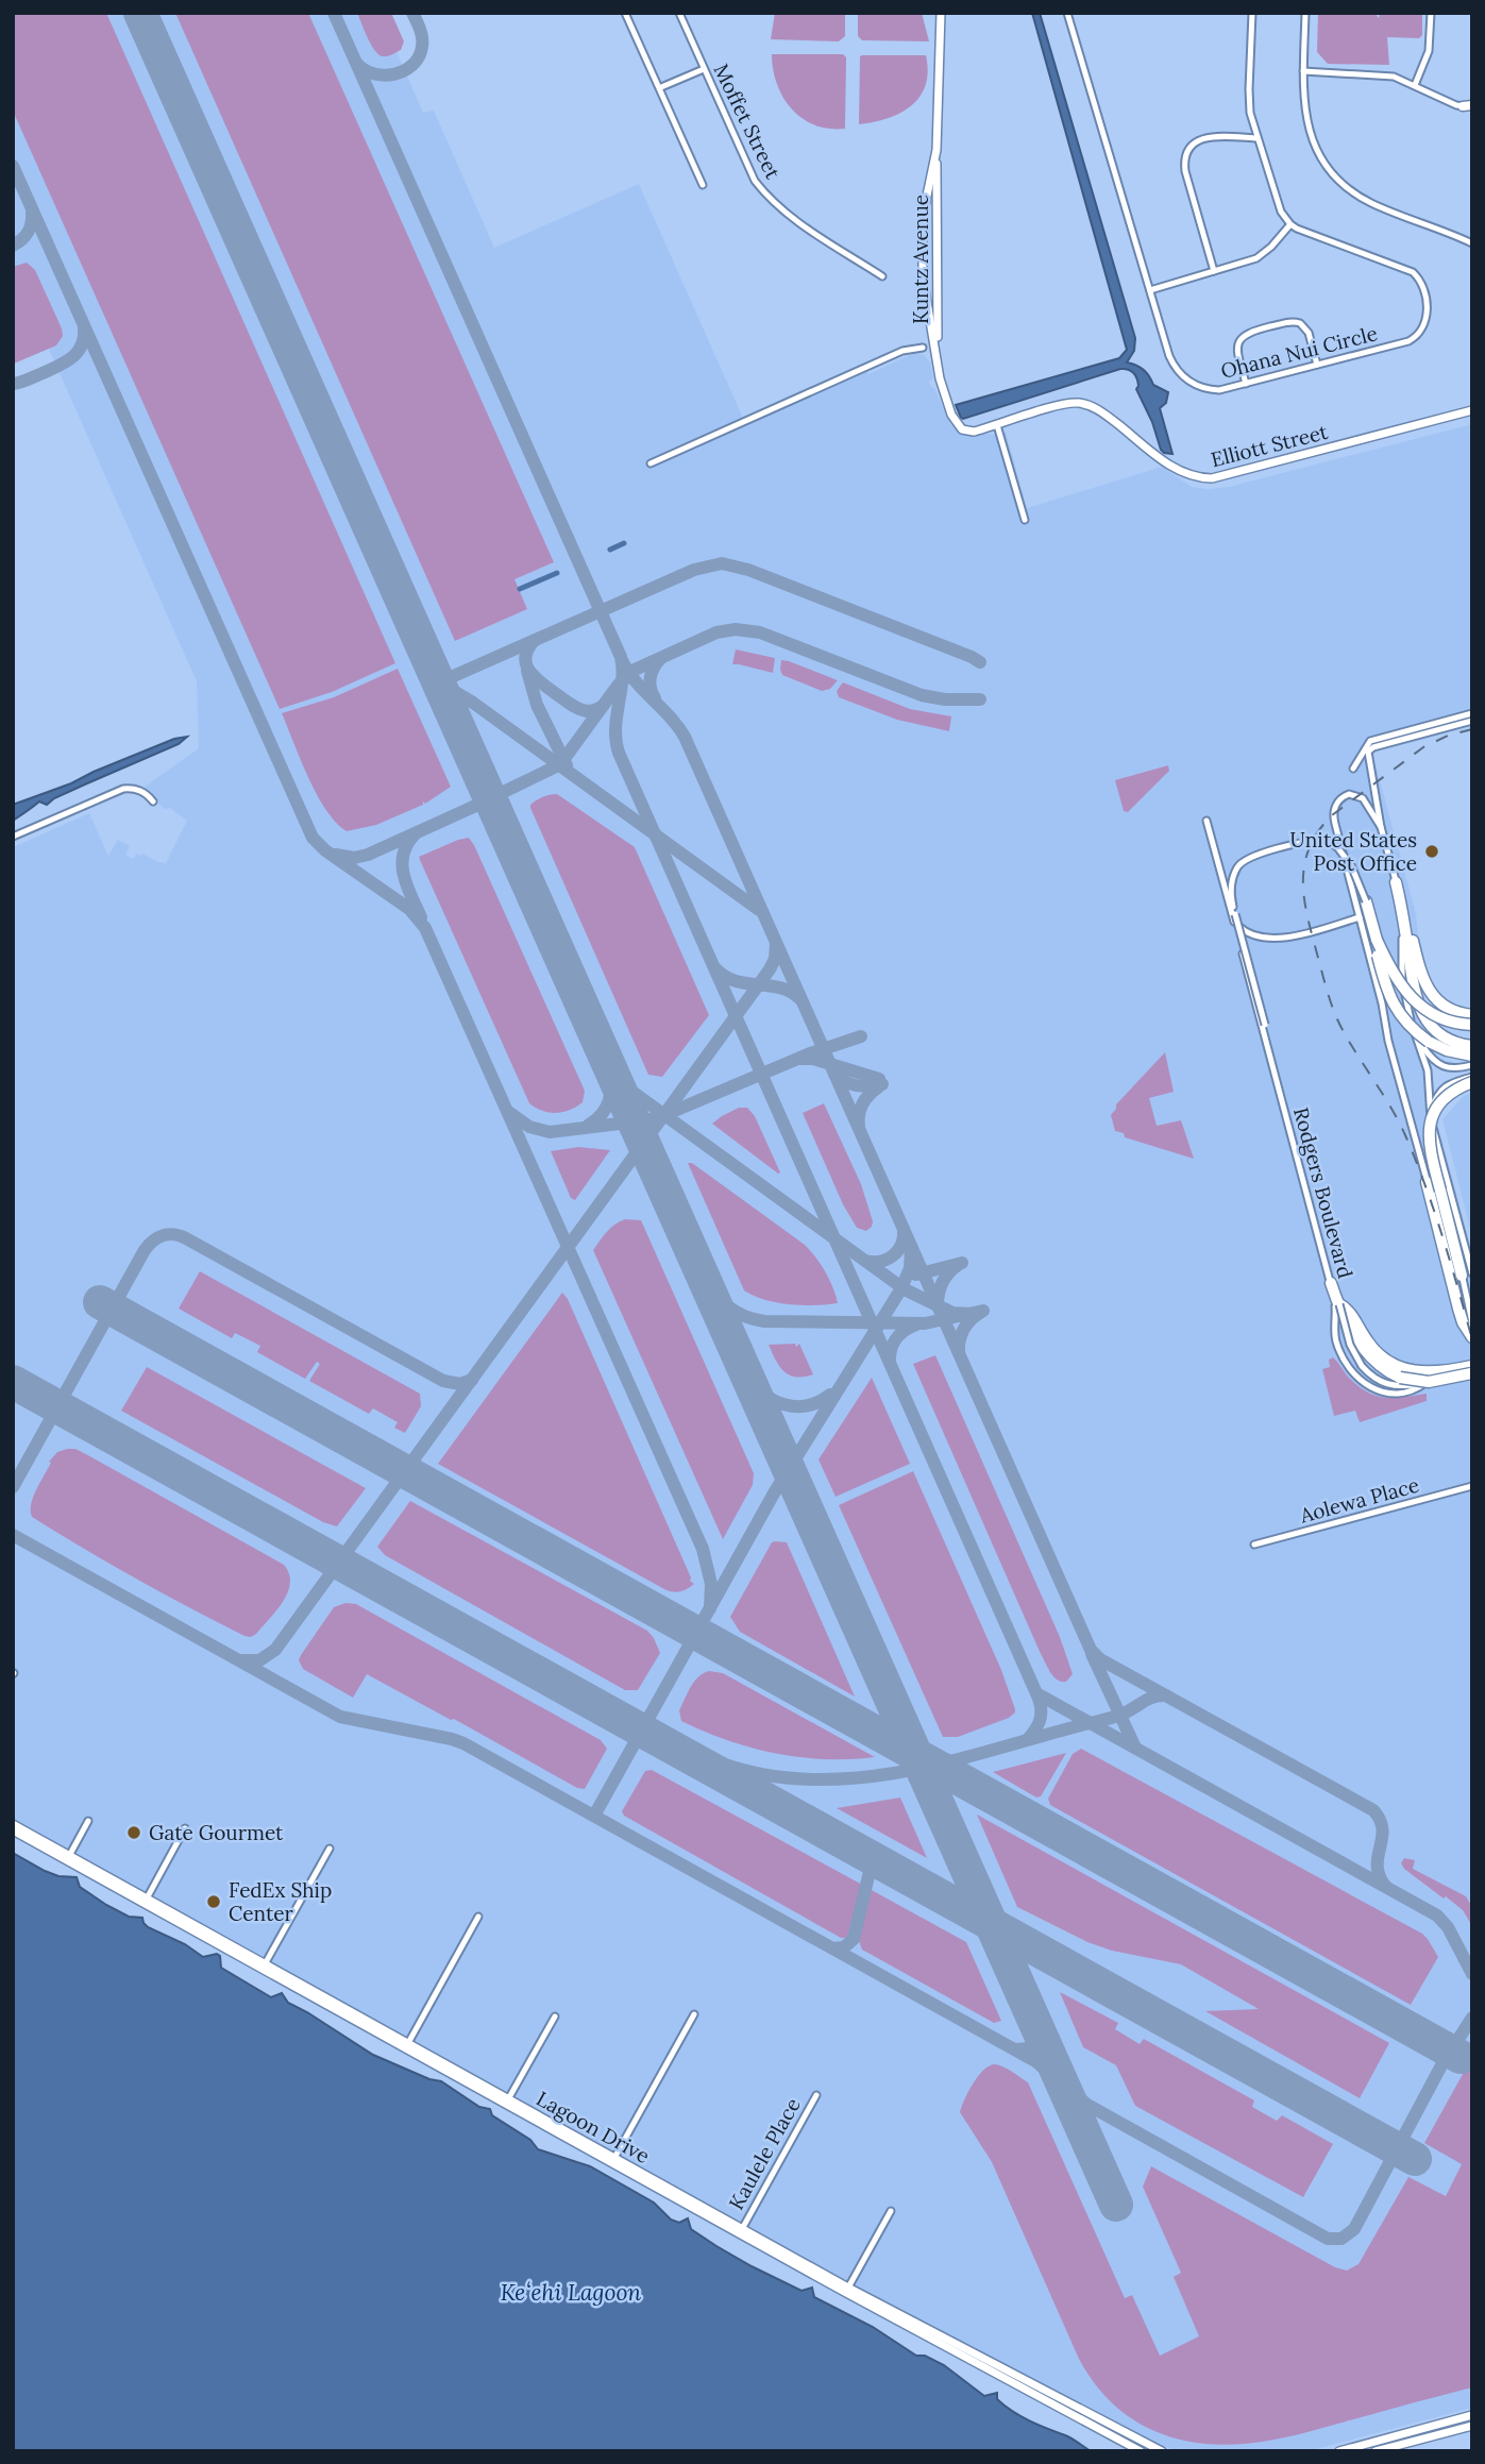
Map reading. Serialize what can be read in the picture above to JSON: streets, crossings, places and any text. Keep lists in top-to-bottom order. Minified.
{"streets":{"street":["Moffet Street","Kuntz Avenue","Ohana Nui Circle","Elliott Street","Rodgers Boulevard","Aolewa Place","Lagoon Drive","Kaulele Place"]},"crossings":[["Kuntz Avenue","Elliott Street"],["Lagoon Drive","Kaulele Place"]],"water":["Keʻehi Lagoon"],"places":["United States Post Office","Gate Gourmet","FedEx Ship Center"]}
